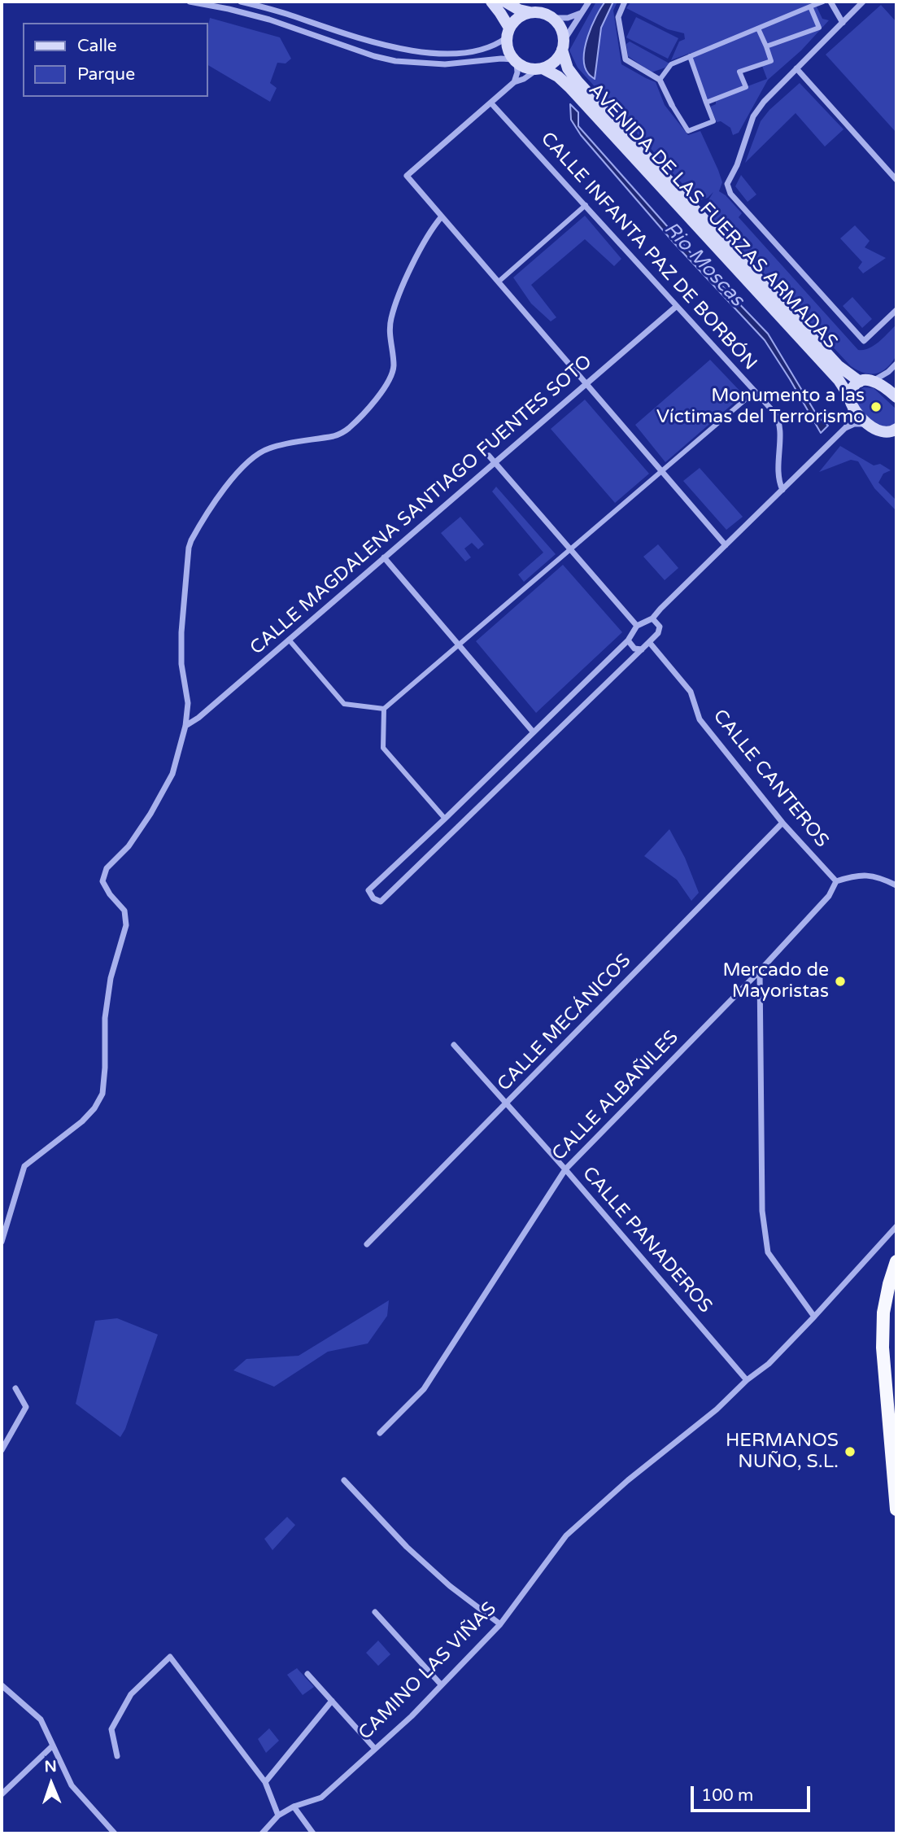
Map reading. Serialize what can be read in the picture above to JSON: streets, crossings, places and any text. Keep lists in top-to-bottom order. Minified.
{"streets":{"main road":["AVENIDA DE LAS FUERZAS ARMADAS"],"street":["CALLE INFANTA PAZ DE BORBÓN","CALLE MAGDALENA SANTIAGO FUENTES SOTO","CALLE CANTEROS","CALLE MECÁNICOS","CALLE ALBAÑILES","CALLE PANADEROS","CAMINO LAS VIÑAS"]},"crossings":[["CALLE INFANTA PAZ DE BORBÓN","CALLE MAGDALENA SANTIAGO FUENTES SOTO"],["CALLE CANTEROS","CALLE MECÁNICOS"],["CALLE CANTEROS","CALLE ALBAÑILES"],["CALLE MECÁNICOS","CALLE PANADEROS"],["CALLE ALBAÑILES","CALLE PANADEROS"],["CALLE PANADEROS","CAMINO LAS VIÑAS"]],"water":["Rio Moscas"],"places":["Monumento a las Víctimas del Terrorismo","Mercado de Mayoristas","HERMANOS NUÑO, S.L."],"legend":["Calle","Parque"],"scale_bar":"100 m","north":"top"}
